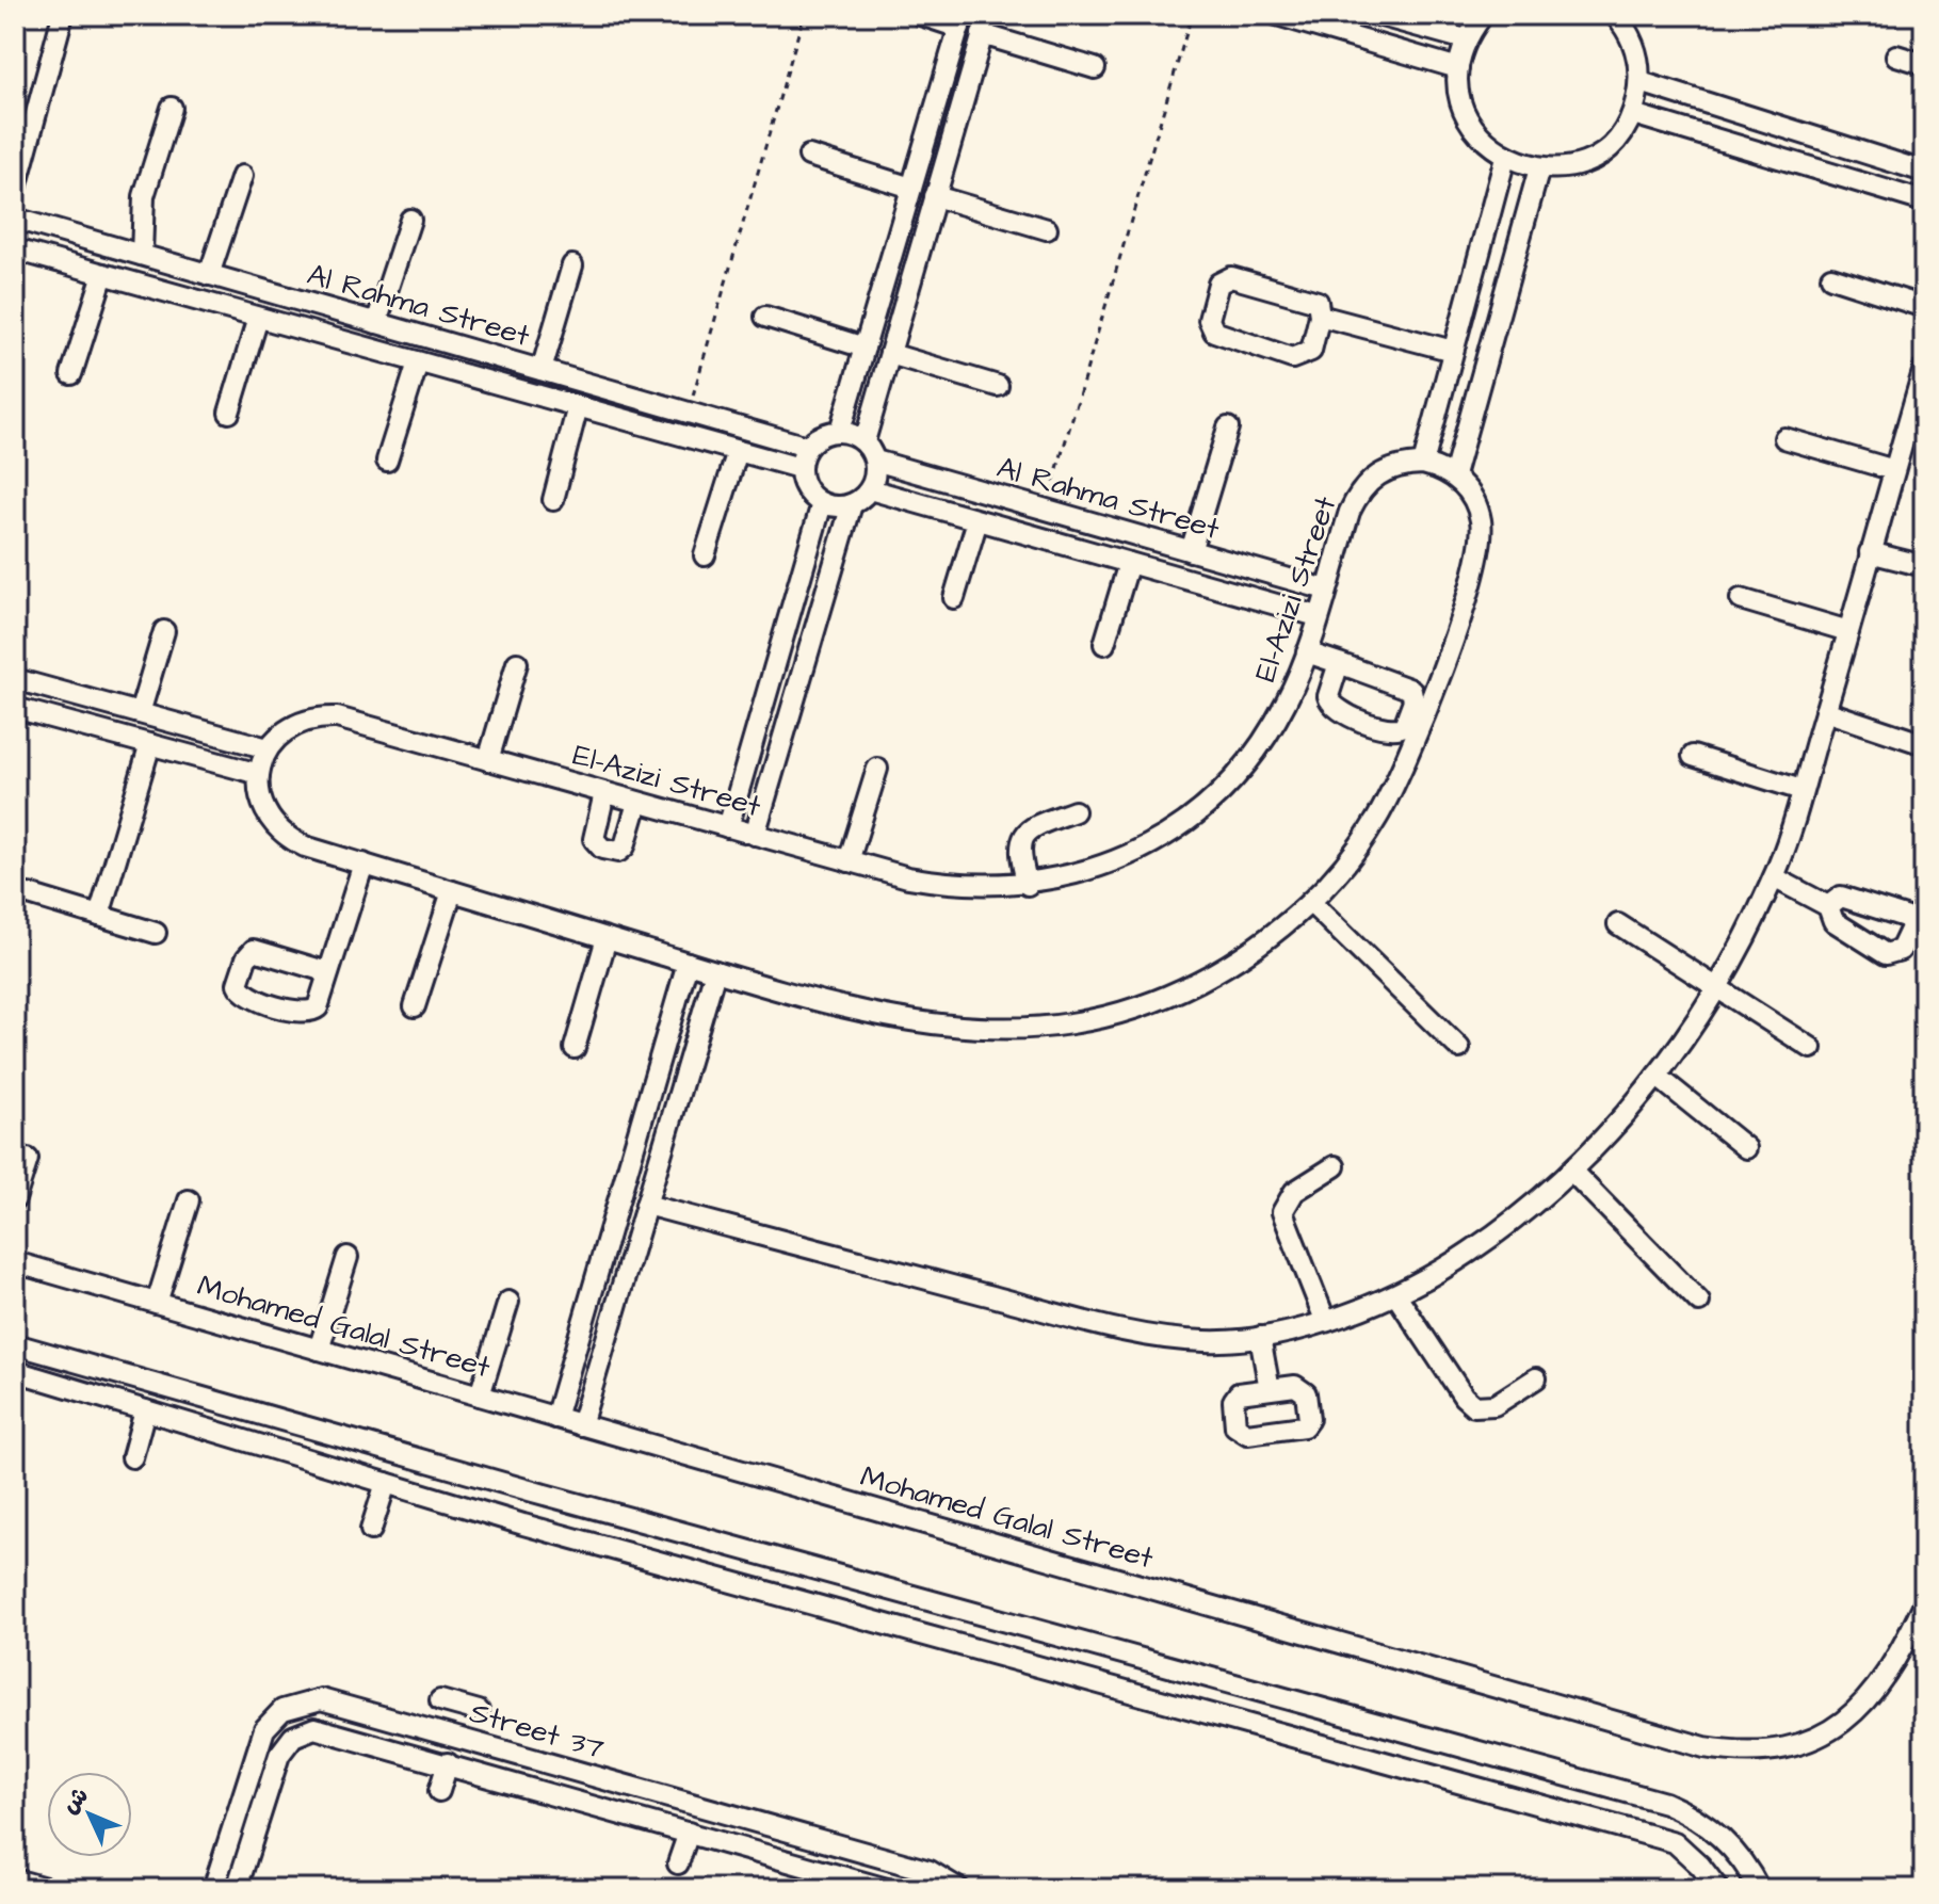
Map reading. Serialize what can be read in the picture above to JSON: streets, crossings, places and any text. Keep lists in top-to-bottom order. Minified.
{"streets":{"street":["Al Rahma Street","El-Azizi Street","Mohamed Galal Street","Street 37"]},"crossings":[["Al Rahma Street","El-Azizi Street"]],"north":"top left"}
